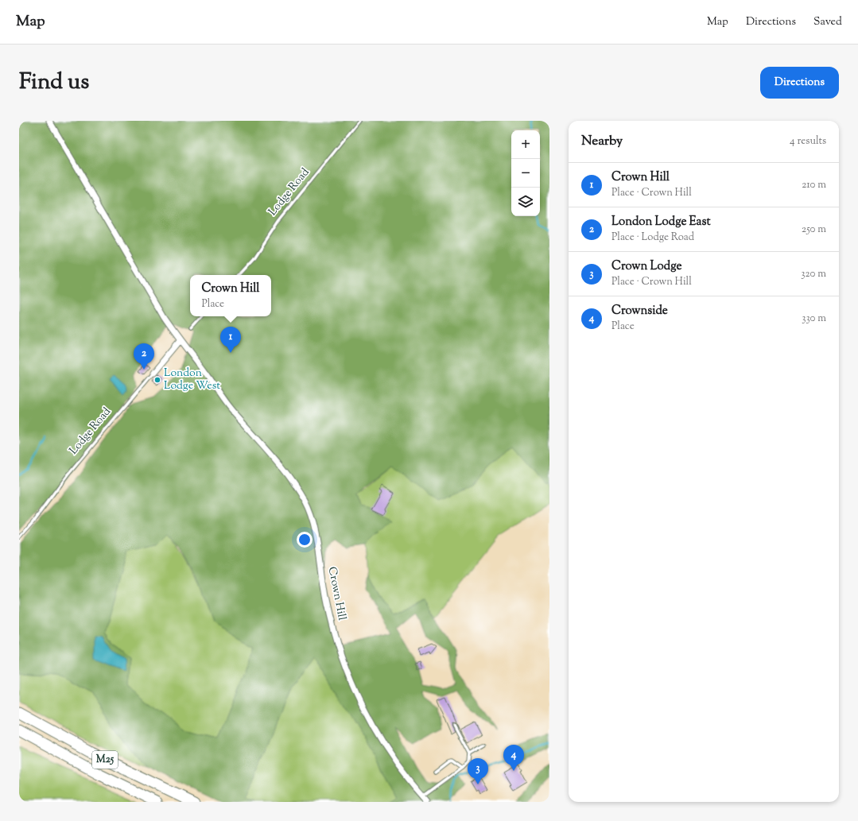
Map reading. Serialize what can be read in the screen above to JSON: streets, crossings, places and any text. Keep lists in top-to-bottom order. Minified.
{"streets":{"highway":["M25"],"street":["Lodge Road","Crown Hill"]},"crossings":[["Lodge Road","Crown Hill"]],"places":["London Lodge West"],"page":{"header":"Map","nav":["Map","Directions","Saved"],"title":"Find us","buttons":"Directions","heading":["Nearby","4 results"],"map_buttons":["+","−"],"list":[{"mark":"1","name":"Crown Hill","note":"Place · Crown Hill","value":"210 m"},{"mark":"2","name":"London Lodge East","note":"Place · Lodge Road","value":"250 m"},{"mark":"3","name":"Crown Lodge","note":"Place · Crown Hill","value":"320 m"},{"mark":"4","name":"Crownside","note":"Place","value":"330 m"}],"popup":["Crown Hill","Place"],"pins":["1","2","4","3"]}}
